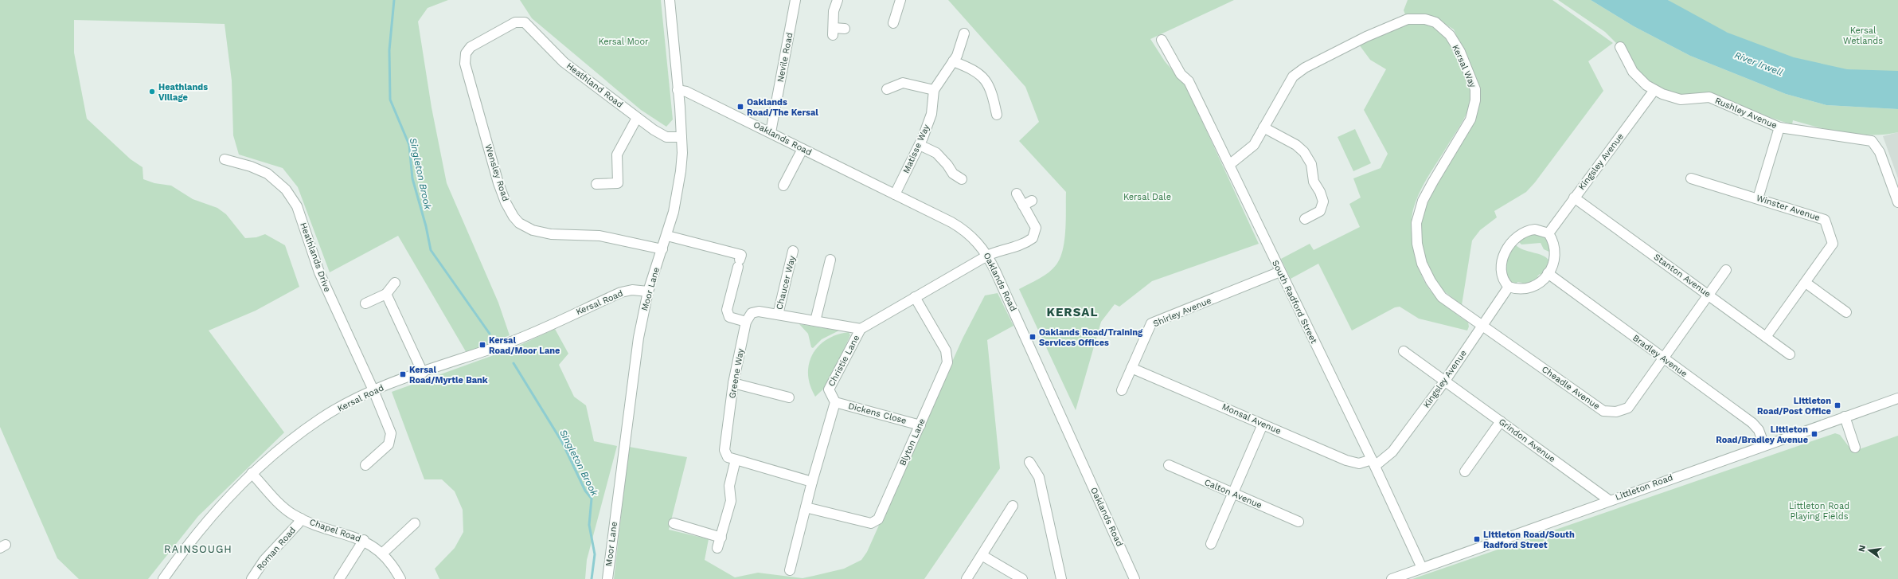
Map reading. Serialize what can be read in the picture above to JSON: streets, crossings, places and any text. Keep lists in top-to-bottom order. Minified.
{"streets":{"street":["Nevile Road","Kersal Way","Heathland Road","Rushley Avenue","Oaklands Road","Matisse Way","Kingsley Avenue","Wensley Road","Winster Avenue","Heathlands Drive","Stanton Avenue","Chaucer Way","Moor Lane","South Radford Street","Kersal Road","Shirley Avenue","Bradley Avenue","Christie Lane","Greene Way","Cheadle Avenue","Dickens Close","Monsal Avenue","Grindon Avenue","Blyton Lane","Littleton Road","Calton Avenue","Chapel Road","Roman Road"]},"crossings":[["Nevile Road","Oaklands Road"],["Kersal Way","Kingsley Avenue"],["Kersal Way","South Radford Street"],["Kersal Way","Cheadle Avenue"],["Heathland Road","Wensley Road"],["Heathland Road","Moor Lane"],["Rushley Avenue","Kingsley Avenue"],["Oaklands Road","Matisse Way"],["Oaklands Road","Moor Lane"],["Oaklands Road","Christie Lane"],["Kingsley Avenue","Stanton Avenue"],["Kingsley Avenue","South Radford Street"],["Kingsley Avenue","Bradley Avenue"],["Kingsley Avenue","Cheadle Avenue"],["Kingsley Avenue","Monsal Avenue"],["Kingsley Avenue","Grindon Avenue"],["Wensley Road","Moor Lane"],["Winster Avenue","Stanton Avenue"],["Heathlands Drive","Kersal Road"],["Stanton Avenue","Cheadle Avenue"],["Moor Lane","Kersal Road"],["South Radford Street","Shirley Avenue"],["South Radford Street","Monsal Avenue"],["South Radford Street","Littleton Road"],["Kersal Road","Chapel Road"],["Shirley Avenue","Monsal Avenue"],["Bradley Avenue","Cheadle Avenue"],["Bradley Avenue","Littleton Road"],["Christie Lane","Dickens Close"],["Christie Lane","Blyton Lane"],["Dickens Close","Blyton Lane"],["Grindon Avenue","Littleton Road"],["Chapel Road","Roman Road"]],"districts":["KERSAL","RAINSOUGH"],"water":["River Irwell","Singleton Brook"],"parks":["Kersal Wetlands","Kersal Moor","Kersal Dale","Littleton Road Playing Fields"],"places":{"other":["Heathlands Village"],"transit":["Oaklands Road/The Kersal","Oaklands Road/Training Services Offices","Kersal Road/Moor Lane","Kersal Road/Myrtle Bank","Littleton Road/Post Office","Littleton Road/Bradley Avenue","Littleton Road/South Radford Street"]},"north":"left"}
